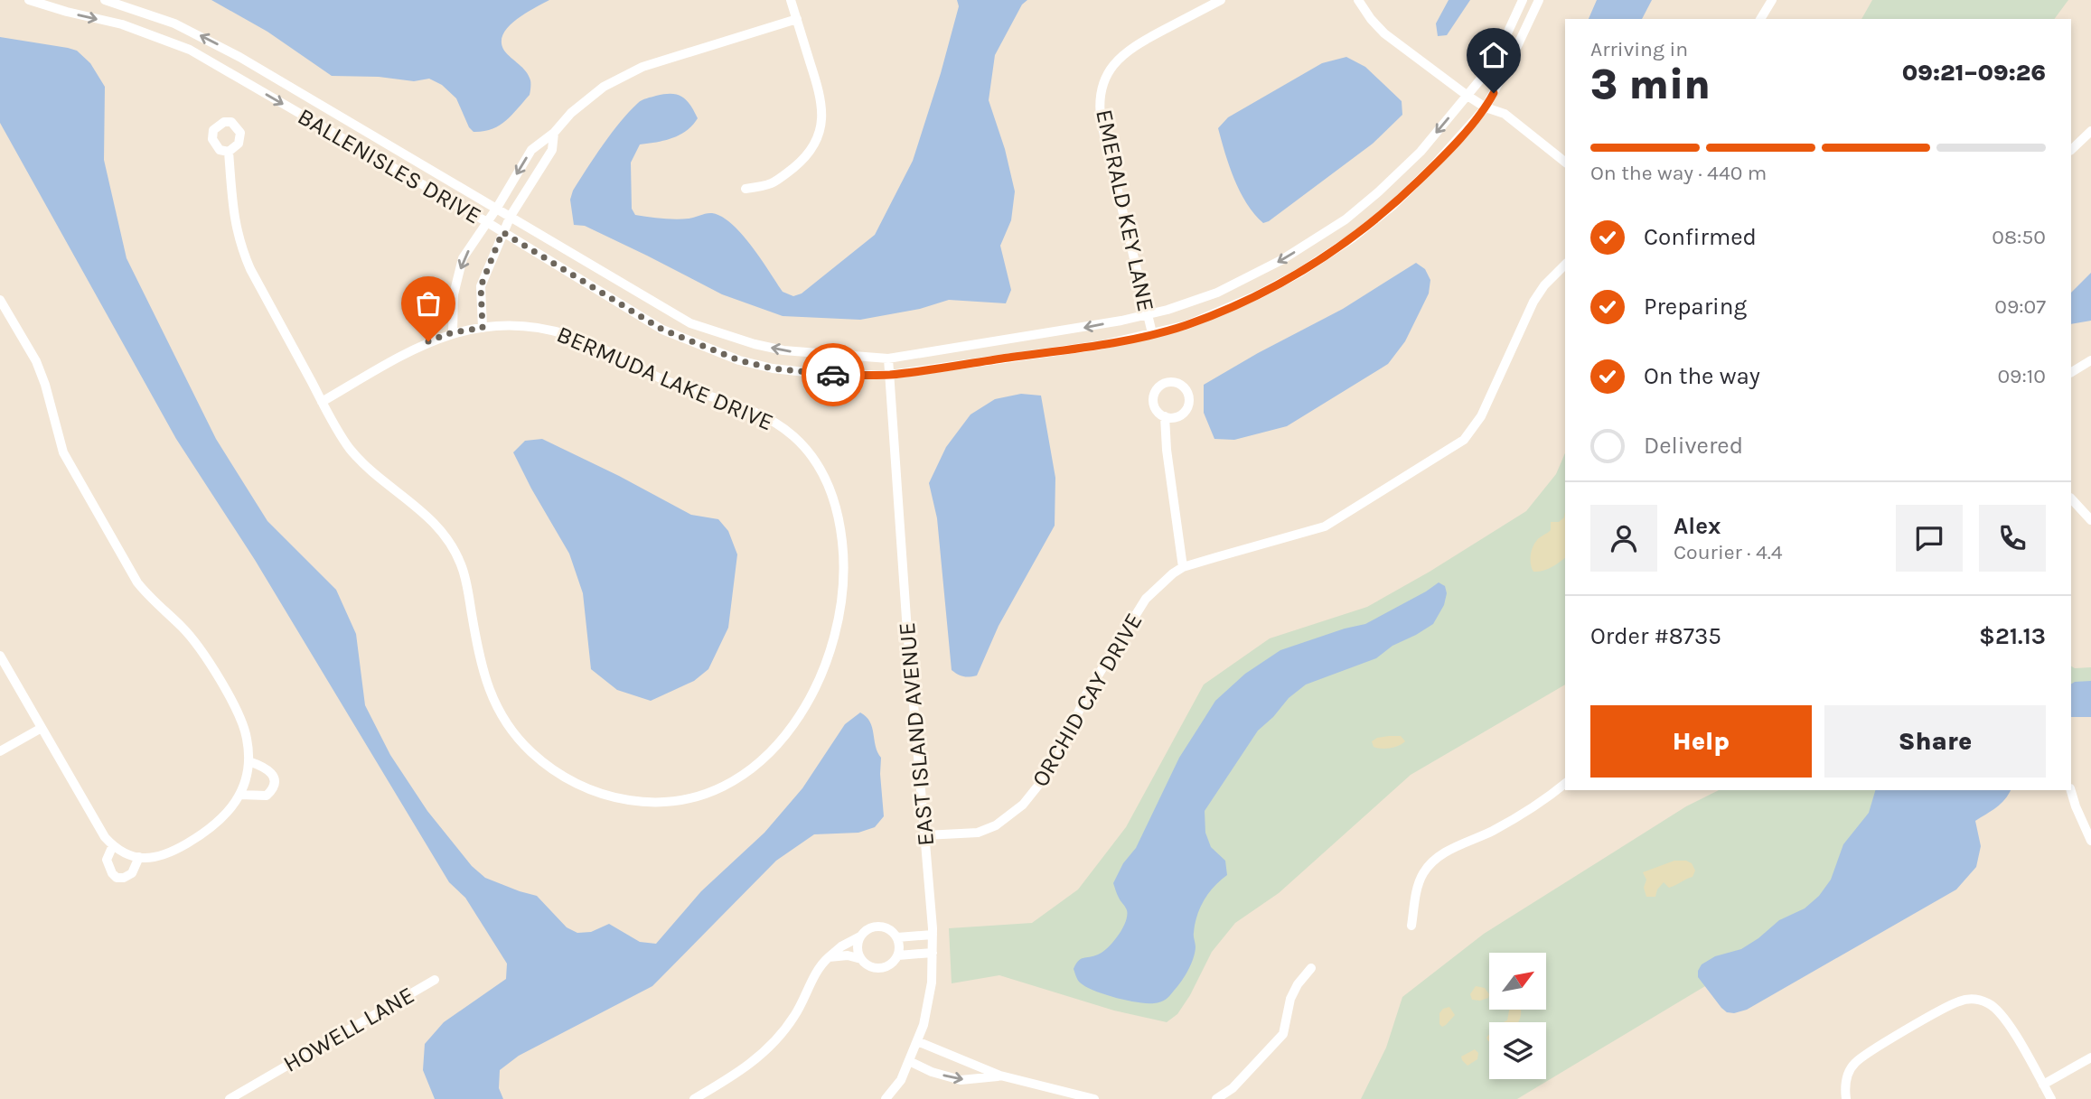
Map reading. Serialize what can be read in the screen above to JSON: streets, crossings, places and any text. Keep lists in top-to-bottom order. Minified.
{"streets":{"street":["BALLENISLES DRIVE","EMERALD KEY LANE","BERMUDA LAKE DRIVE","ORCHID CAY DRIVE","EAST ISLAND AVENUE","HOWELL LANE"]},"crossings":[["BALLENISLES DRIVE","EMERALD KEY LANE"],["BALLENISLES DRIVE","EAST ISLAND AVENUE"],["ORCHID CAY DRIVE","EAST ISLAND AVENUE"]],"north":"top right","page":{"heading":["3 min","Arriving in","09:21–09:26"],"panel":["Alex","Courier · 4.4","Order #8735","$21.13"],"bar":"On the way · 440 m","list":[["Confirmed","08:50"],["Preparing","09:07"],["On the way","09:10"],"Delivered"],"buttons":["Help","Share"]}}
